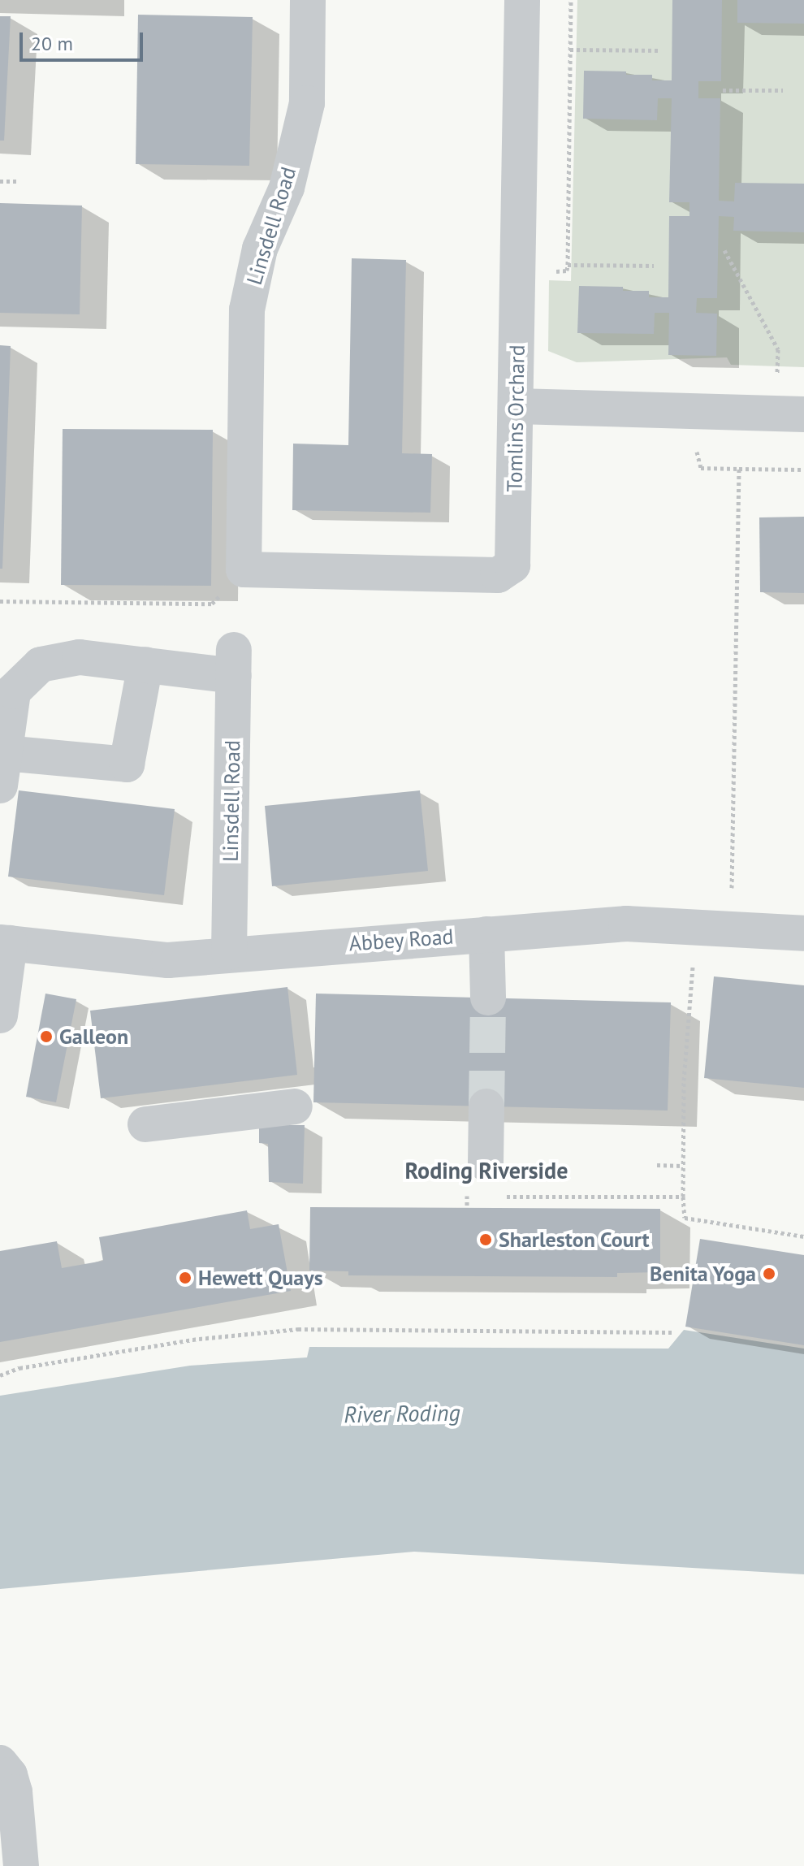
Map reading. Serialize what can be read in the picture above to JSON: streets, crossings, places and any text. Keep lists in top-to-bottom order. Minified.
{"streets":{"street":["Linsdell Road","Tomlins Orchard","Abbey Road"]},"crossings":[["Linsdell Road","Tomlins Orchard"],["Linsdell Road","Abbey Road"]],"districts":["Roding Riverside"],"water":["River Roding"],"places":["Galleon","Sharleston Court","Benita Yoga","Hewett Quays"],"scale_bar":"20 m"}
